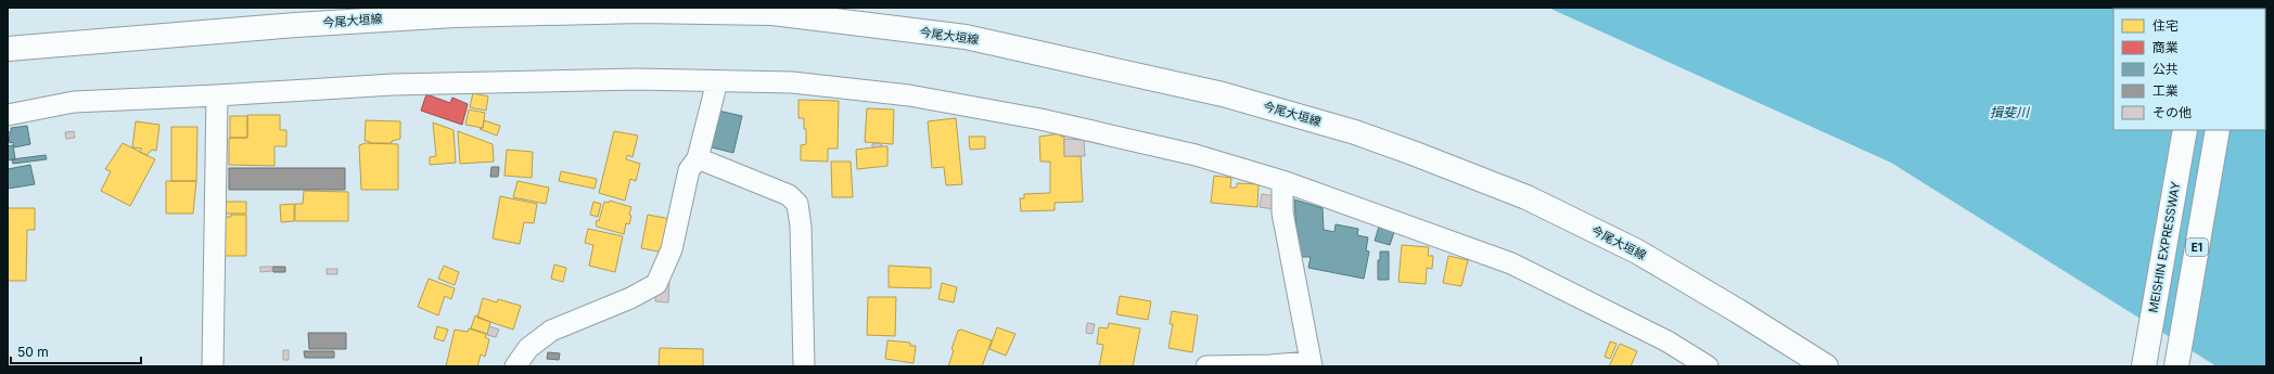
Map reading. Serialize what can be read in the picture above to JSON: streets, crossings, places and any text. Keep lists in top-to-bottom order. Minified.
{"streets":{"main road":["今尾大垣線","MEISHIN EXPRESSWAY","E1"]},"water":["揖斐川"],"legend":["住宅","商業","公共","工業","その他"],"scale_bar":"50 m"}
